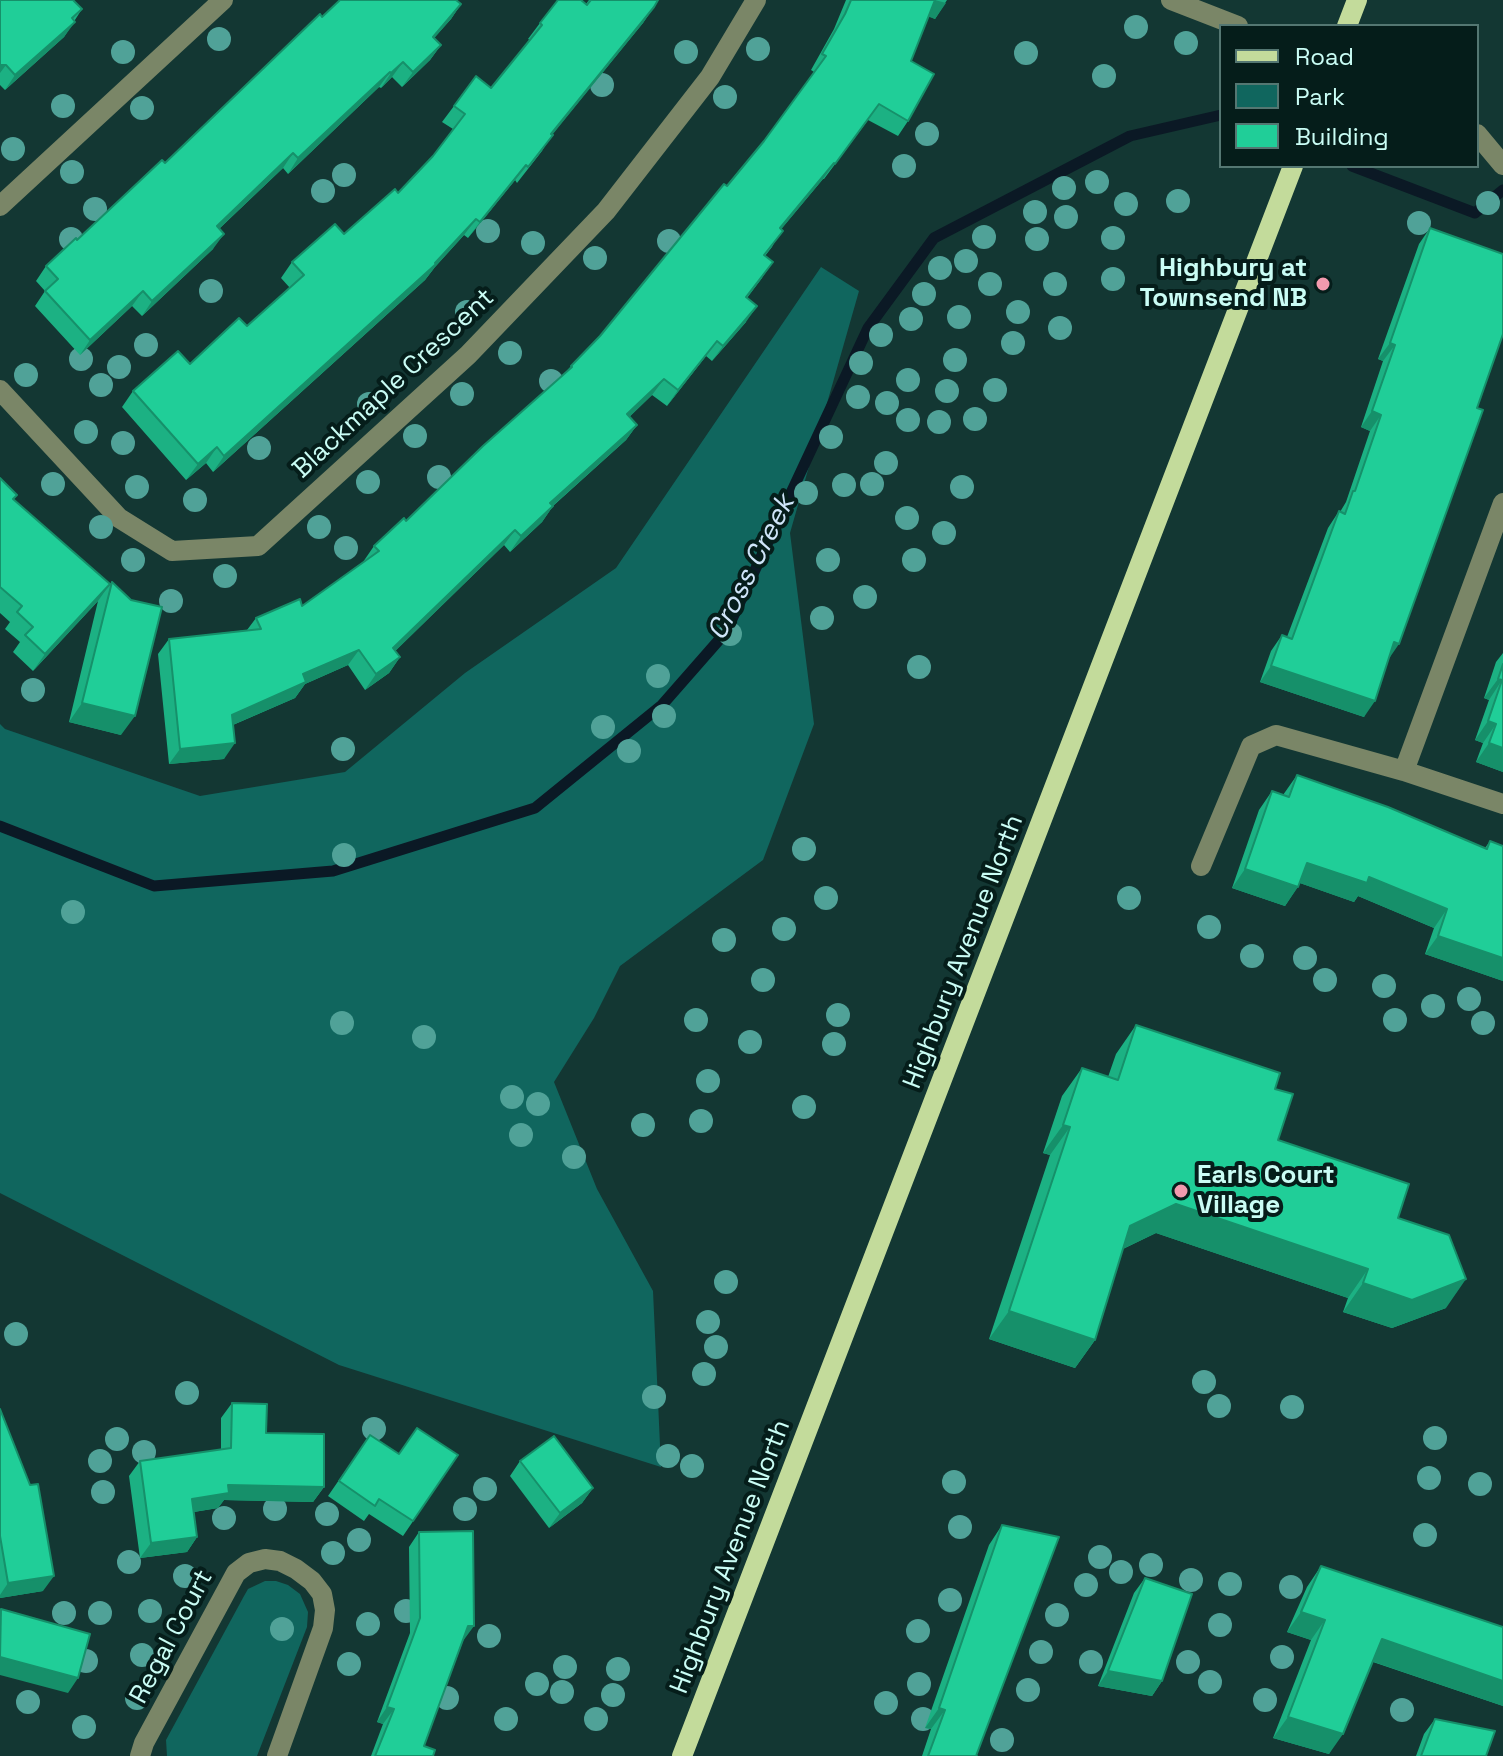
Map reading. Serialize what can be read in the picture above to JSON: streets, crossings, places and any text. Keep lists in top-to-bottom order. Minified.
{"streets":{"main road":["Highbury Avenue North"],"street":["Blackmaple Crescent","Regal Court"]},"water":["Cross Creek"],"places":["Highbury at Townsend NB","Earls Court Village"],"legend":["Road","Park","Building"]}
